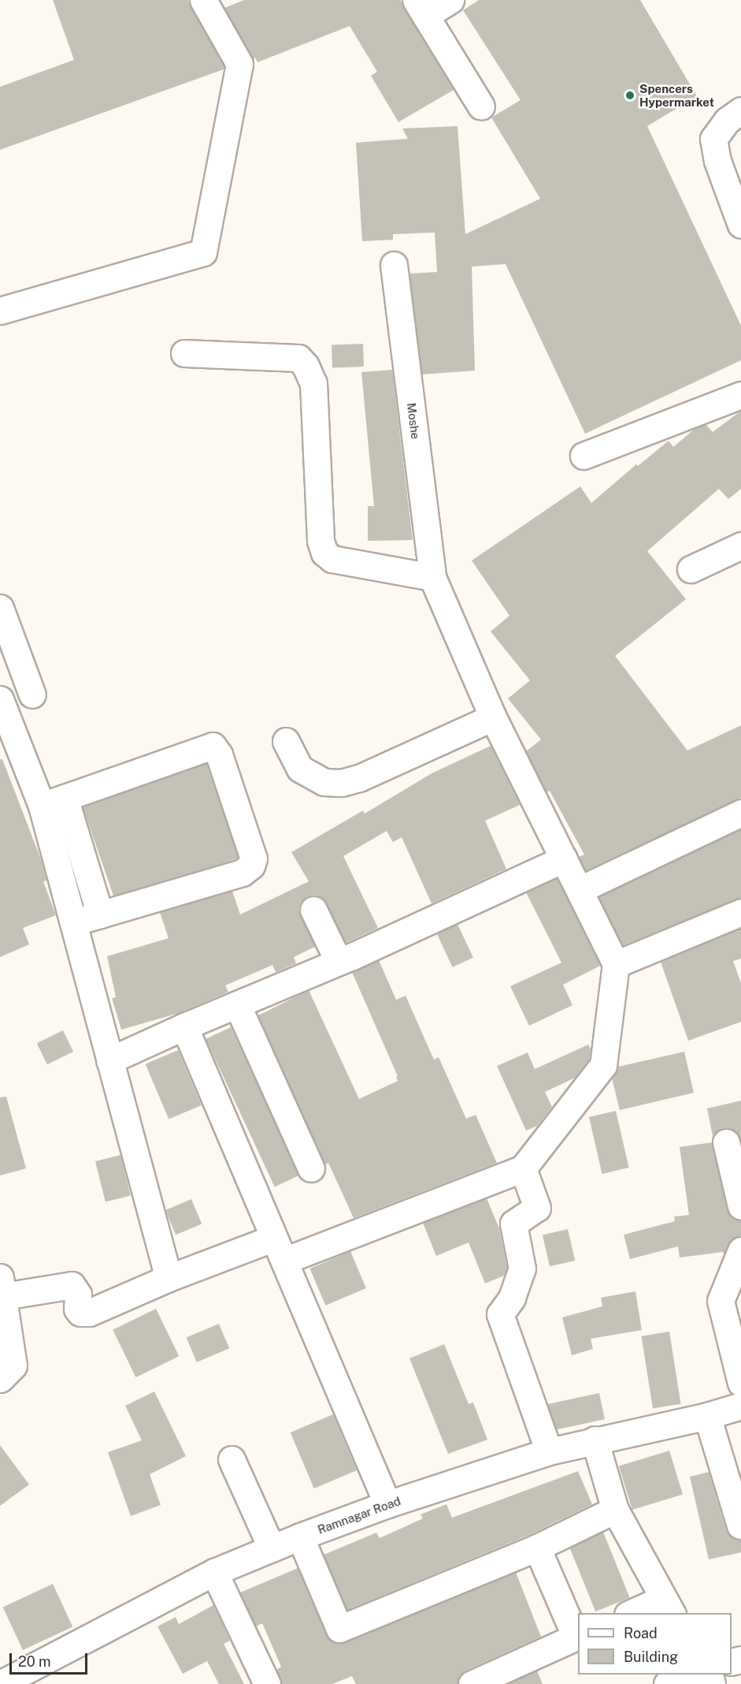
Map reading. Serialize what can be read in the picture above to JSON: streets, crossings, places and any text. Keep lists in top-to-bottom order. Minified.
{"streets":{"street":["Moshe","Ramnagar Road"]},"places":["Spencers Hypermarket"],"legend":["Road","Building"],"scale_bar":"20 m"}
